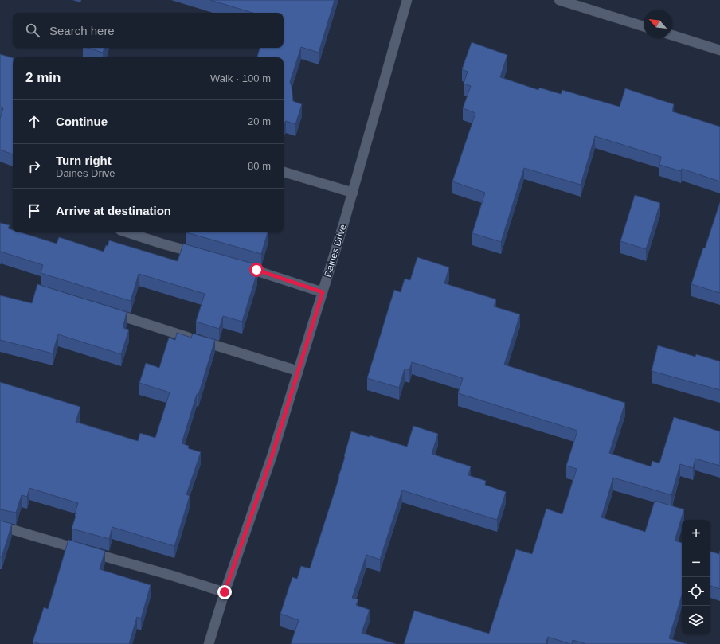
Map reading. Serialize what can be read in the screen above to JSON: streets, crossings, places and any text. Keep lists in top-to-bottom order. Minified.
{"streets":{"street":["Daines Drive"]},"north":"top left","page":{"search":"Search here","heading":["2 min","Walk · 100 m"],"list":[["Continue","20 m"],["Turn right","Daines Drive","80 m"],"Arrive at destination"],"map_buttons":["+","−"]}}
